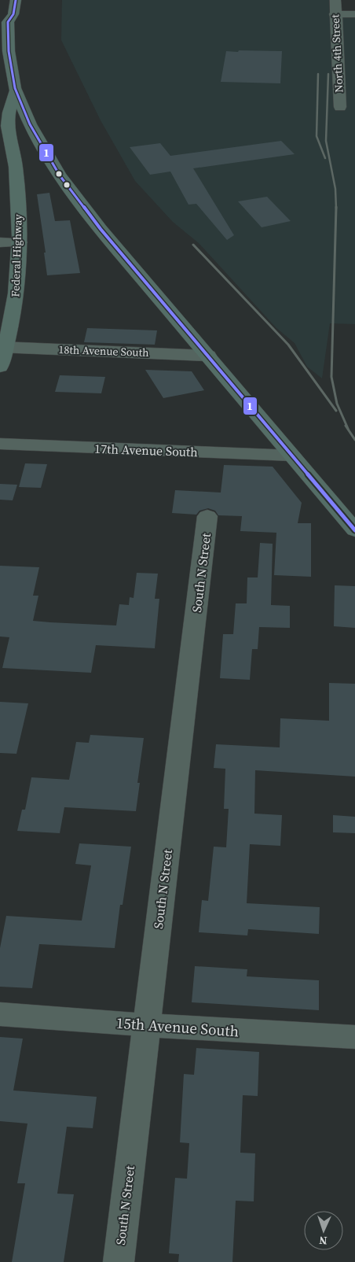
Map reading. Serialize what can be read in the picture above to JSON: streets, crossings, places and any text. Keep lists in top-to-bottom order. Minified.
{"streets":{"main road":["Federal Highway"],"street":["North 4th Street","18th Avenue South","17th Avenue South","South N Street","15th Avenue South"]},"crossings":[["Federal Highway","18th Avenue South"],["South N Street","15th Avenue South"]],"lines":["transit line 1"],"north":"bottom"}
